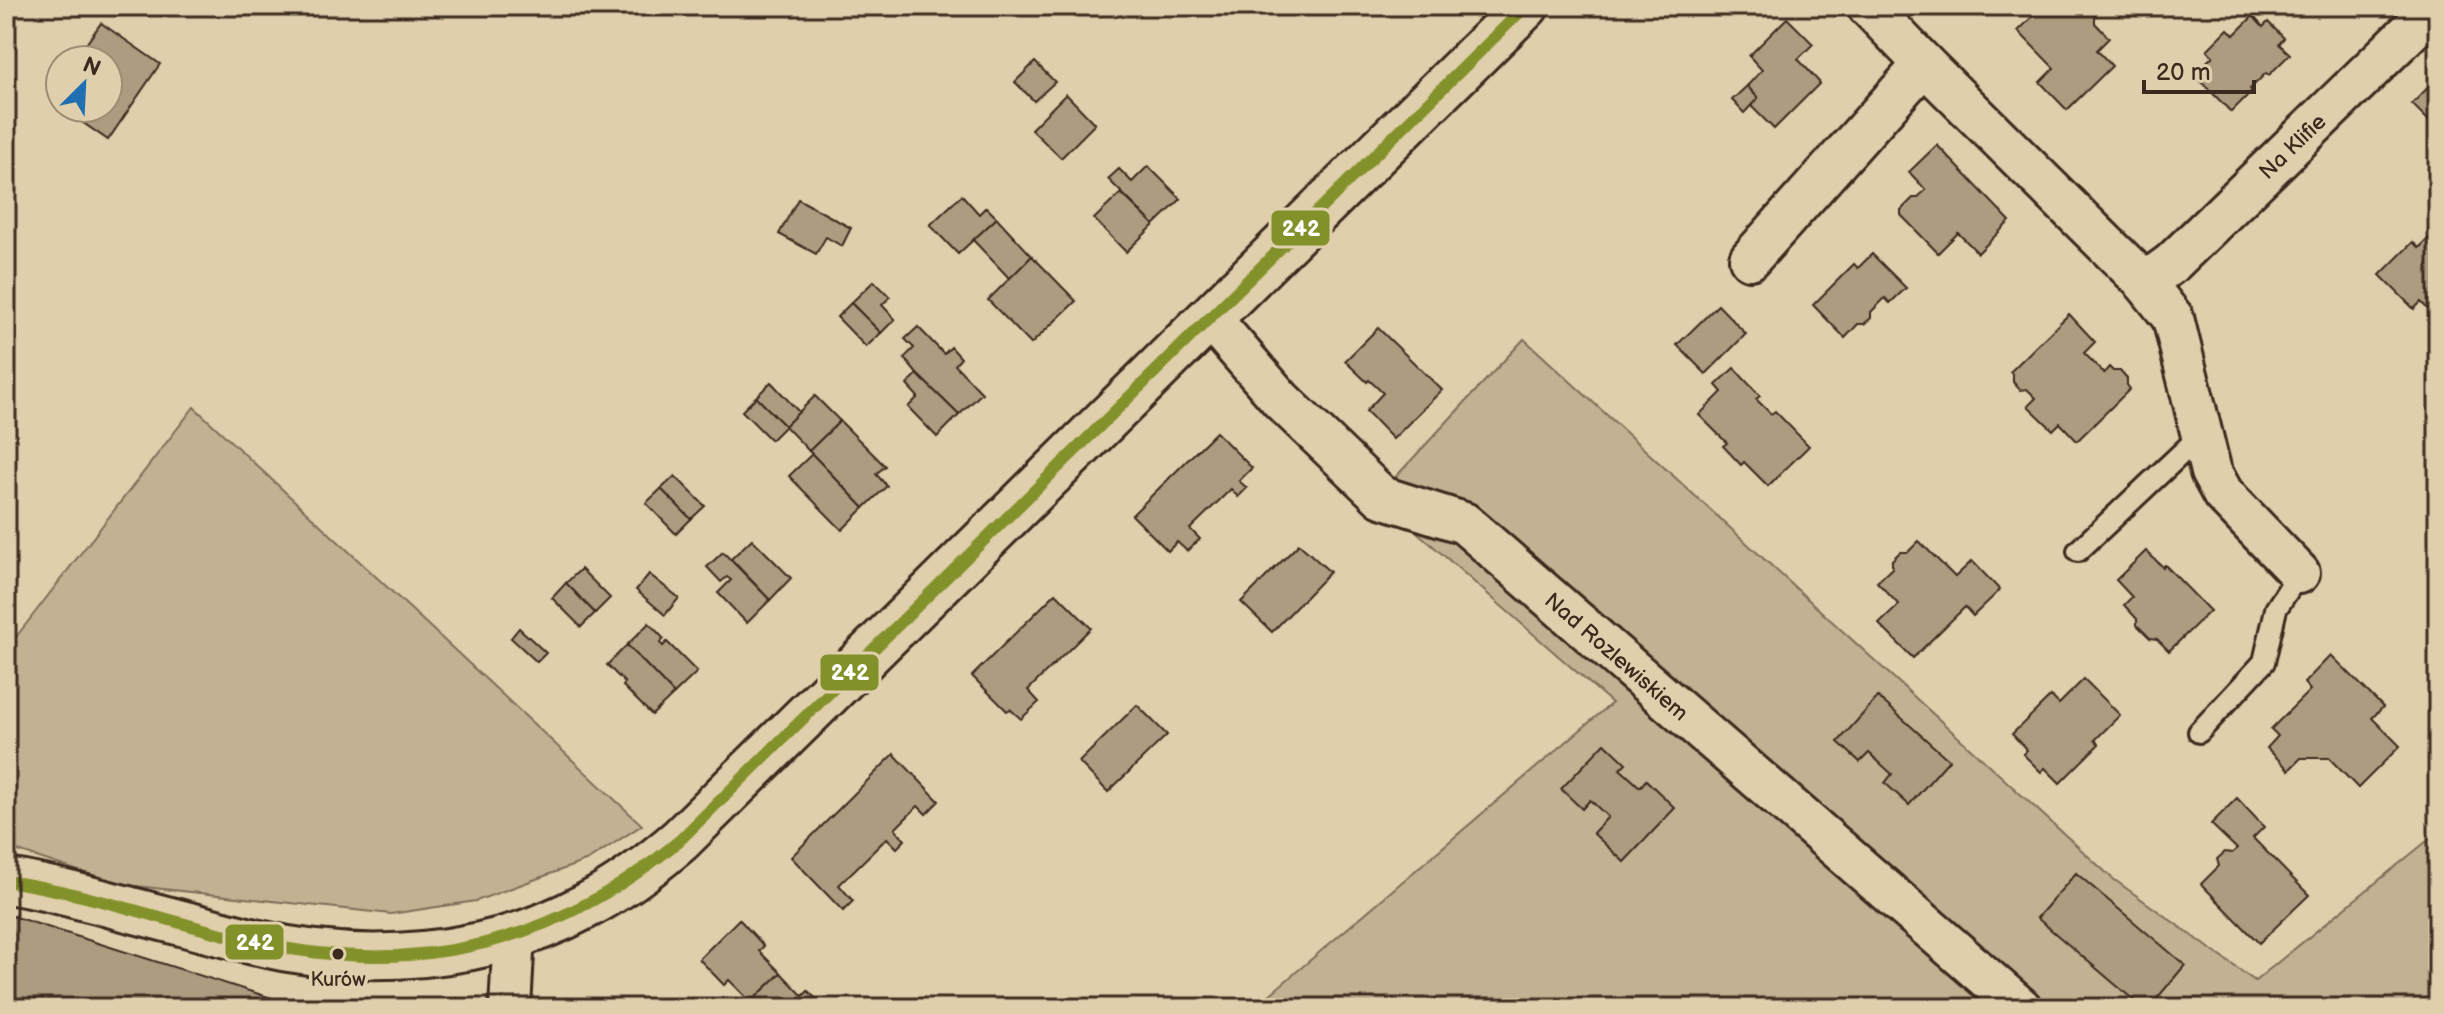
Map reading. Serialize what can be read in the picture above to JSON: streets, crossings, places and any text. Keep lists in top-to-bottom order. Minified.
{"streets":{"street":["Na Klifie","Nad Rozlewiskiem"]},"places":["Kurów"],"lines":["transit line 242"],"scale_bar":"20 m","north":"top right"}
